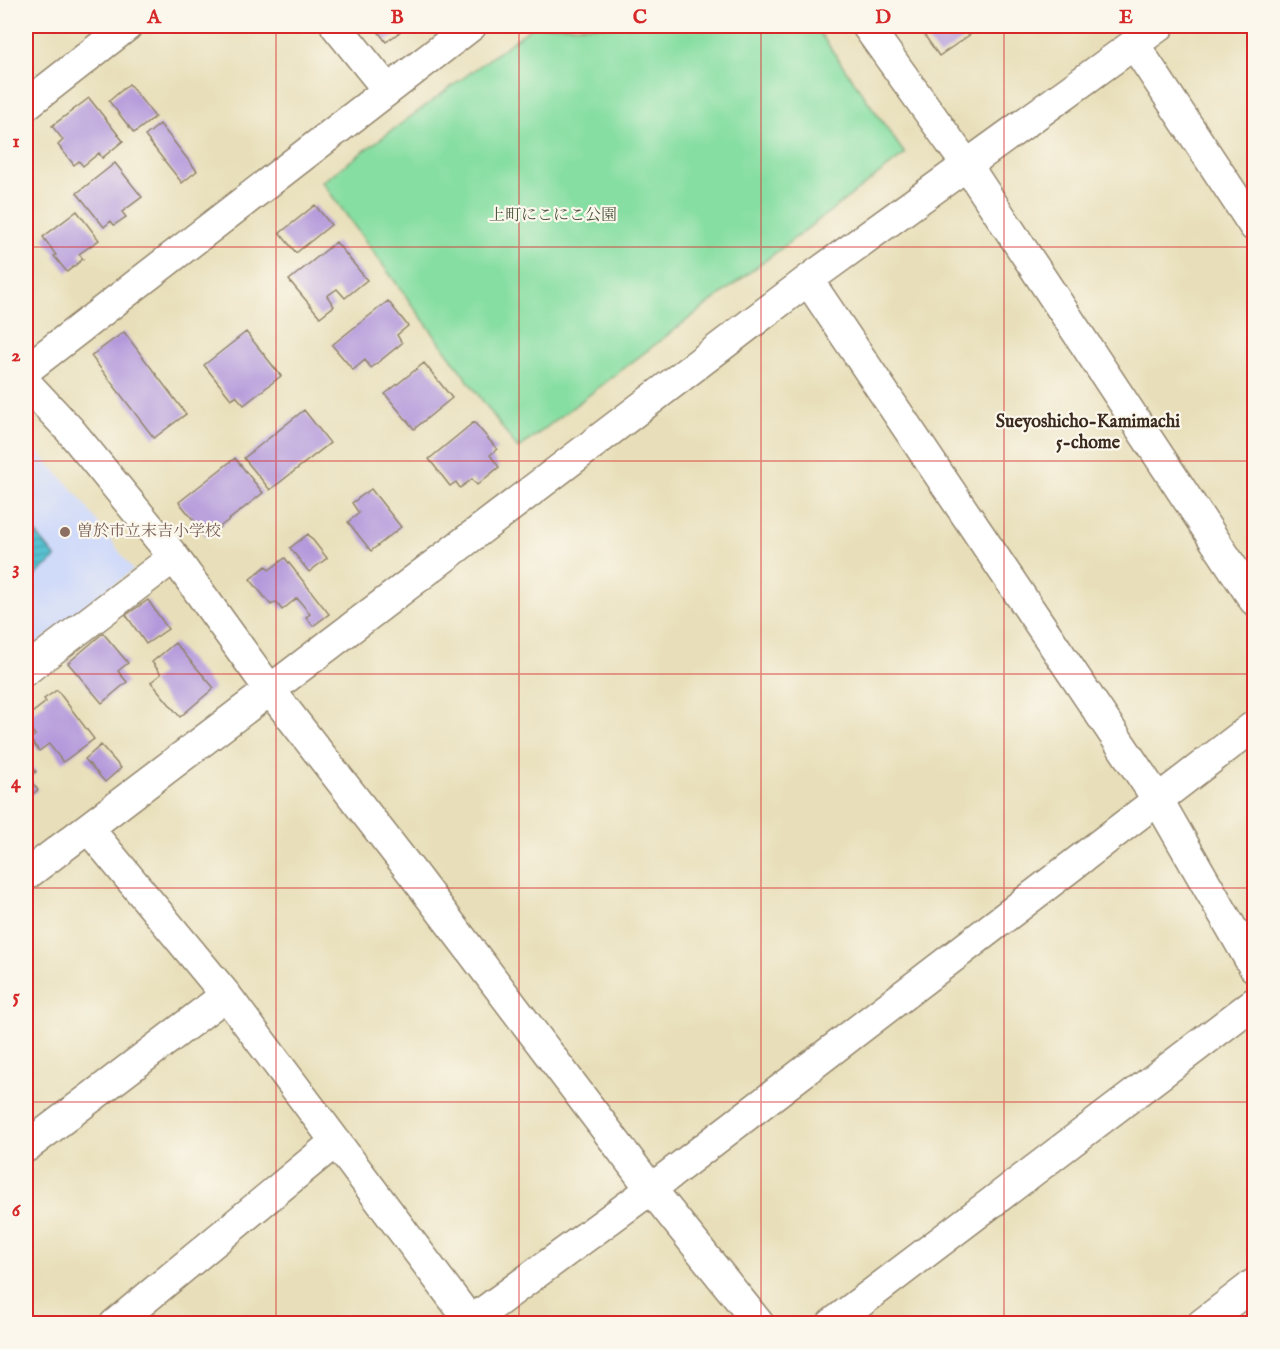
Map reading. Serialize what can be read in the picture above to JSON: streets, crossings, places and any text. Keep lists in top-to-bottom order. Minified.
{"districts":["Sueyoshicho-Kamimachi 5-chome"],"parks":["上町にこにこ公園"],"places":["曽於市立末吉小学校"],"grid":{"columns":["A","B","C","D","E"],"rows":["1","2","3","4","5","6"]}}
